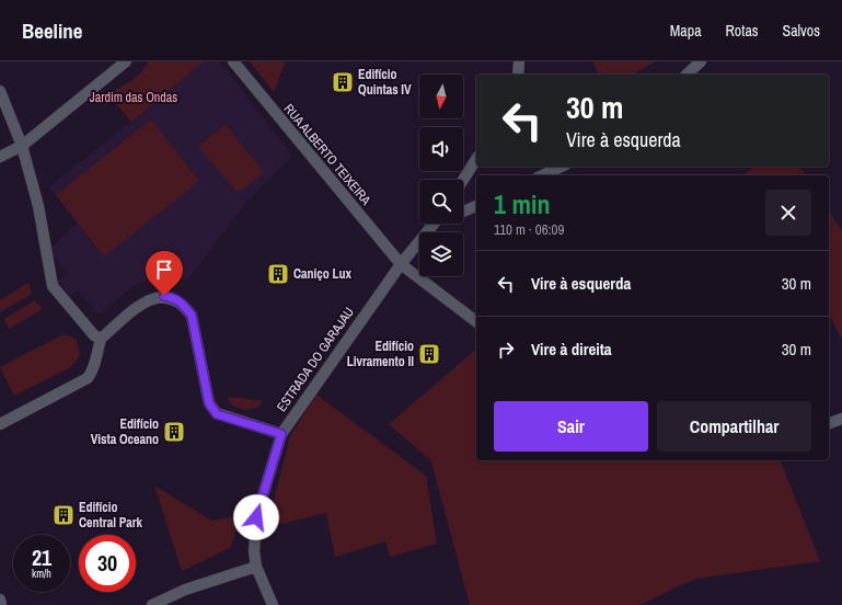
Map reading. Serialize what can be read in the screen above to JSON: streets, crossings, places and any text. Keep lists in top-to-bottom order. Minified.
{"streets":{"street":["RUA ALBERTO TEIXEIRA","ESTRADA DO GARAJAU"]},"crossings":[["RUA ALBERTO TEIXEIRA","ESTRADA DO GARAJAU"]],"parks":["Jardim das Ondas"],"places":{"building":["Edifício Quintas IV","Caniço Lux","Edifício Livramento II","Edifício Vista Oceano","Edifício Central Park"]},"north":"bottom","page":{"header":"Beeline","nav":["Mapa","Rotas","Salvos"],"turn":["30 m","Vire à esquerda"],"heading":["1 min","110 m · 06:09"],"list":[{"name":"Vire à esquerda","value":"30 m"},{"name":"Vire à direita","value":"30 m"}],"buttons":["Sair","Compartilhar"],"speed":"21 km/h","limit":"30"}}
